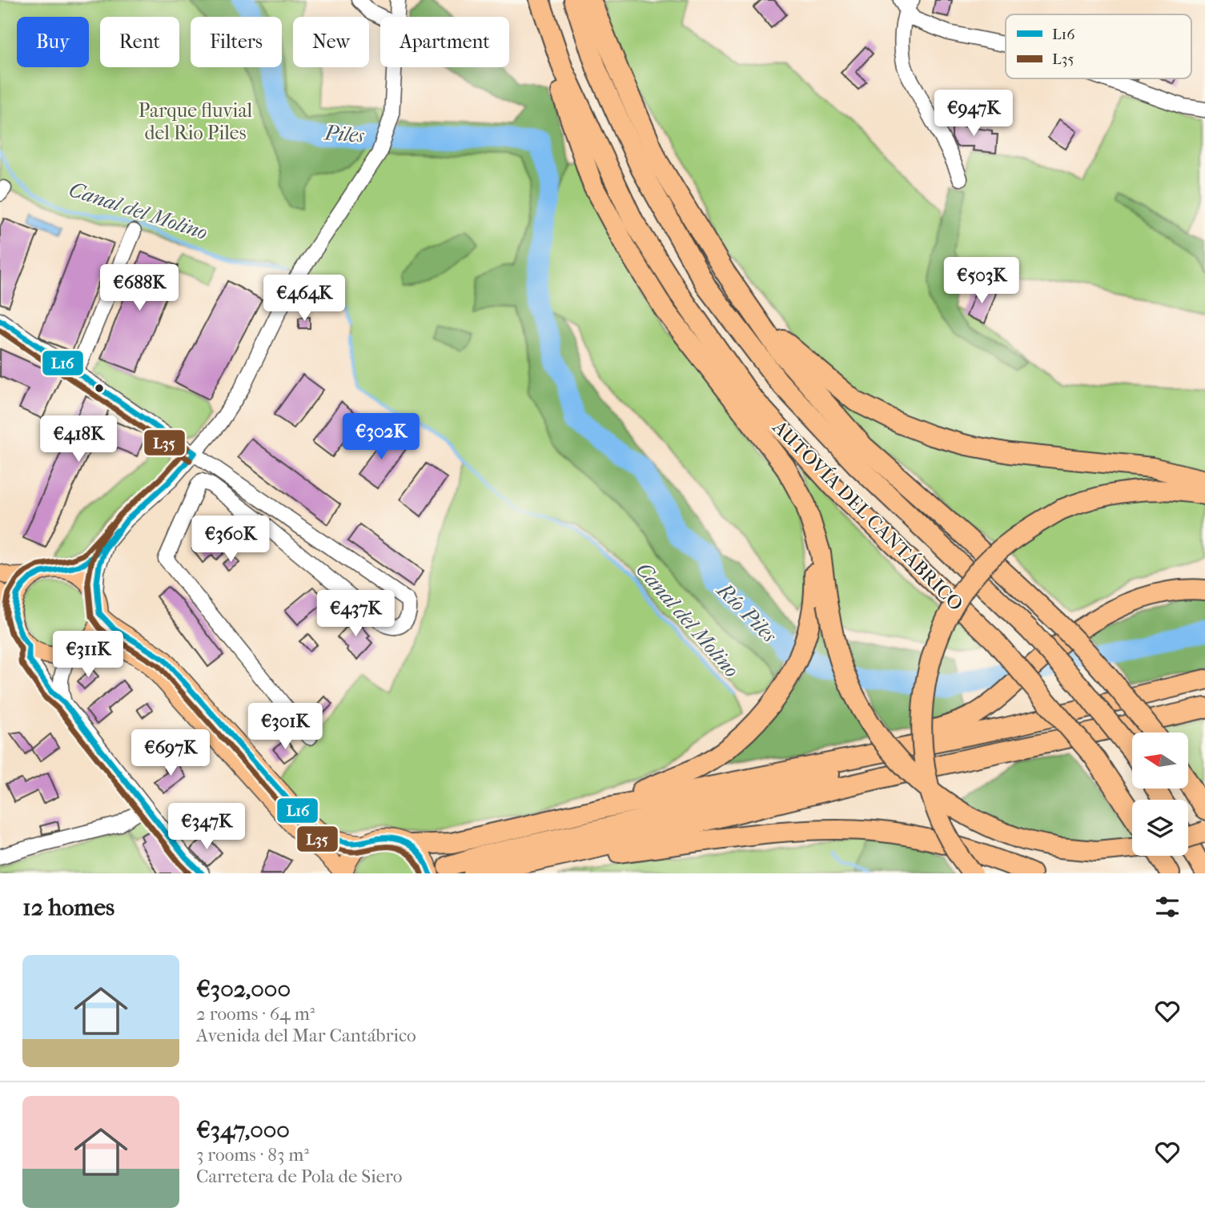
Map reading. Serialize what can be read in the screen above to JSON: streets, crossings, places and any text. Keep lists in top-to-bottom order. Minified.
{"streets":{"highway":["AUTOVÍA DEL CANTÁBRICO"]},"water":["Piles","Canal del Molino","Río Piles"],"parks":["Parque fluvial del Rio Piles"],"lines":["transit line L16","transit line L35"],"legend":["L16","L35"],"north":"left","page":{"chip":["Buy","Rent","Filters","New","Apartment"],"price":["€947K","€503K","€688K","€464K","€302K","€418K","€360K","€437K","€311K","€301K","€697K","€347K"],"heading":"12 homes","list":[{"name":"€302,000","note":"2 rooms · 64 m² · Avenida del Mar Cantábrico"},{"name":"€347,000","note":"3 rooms · 83 m² · Carretera de Pola de Siero"}]}}
